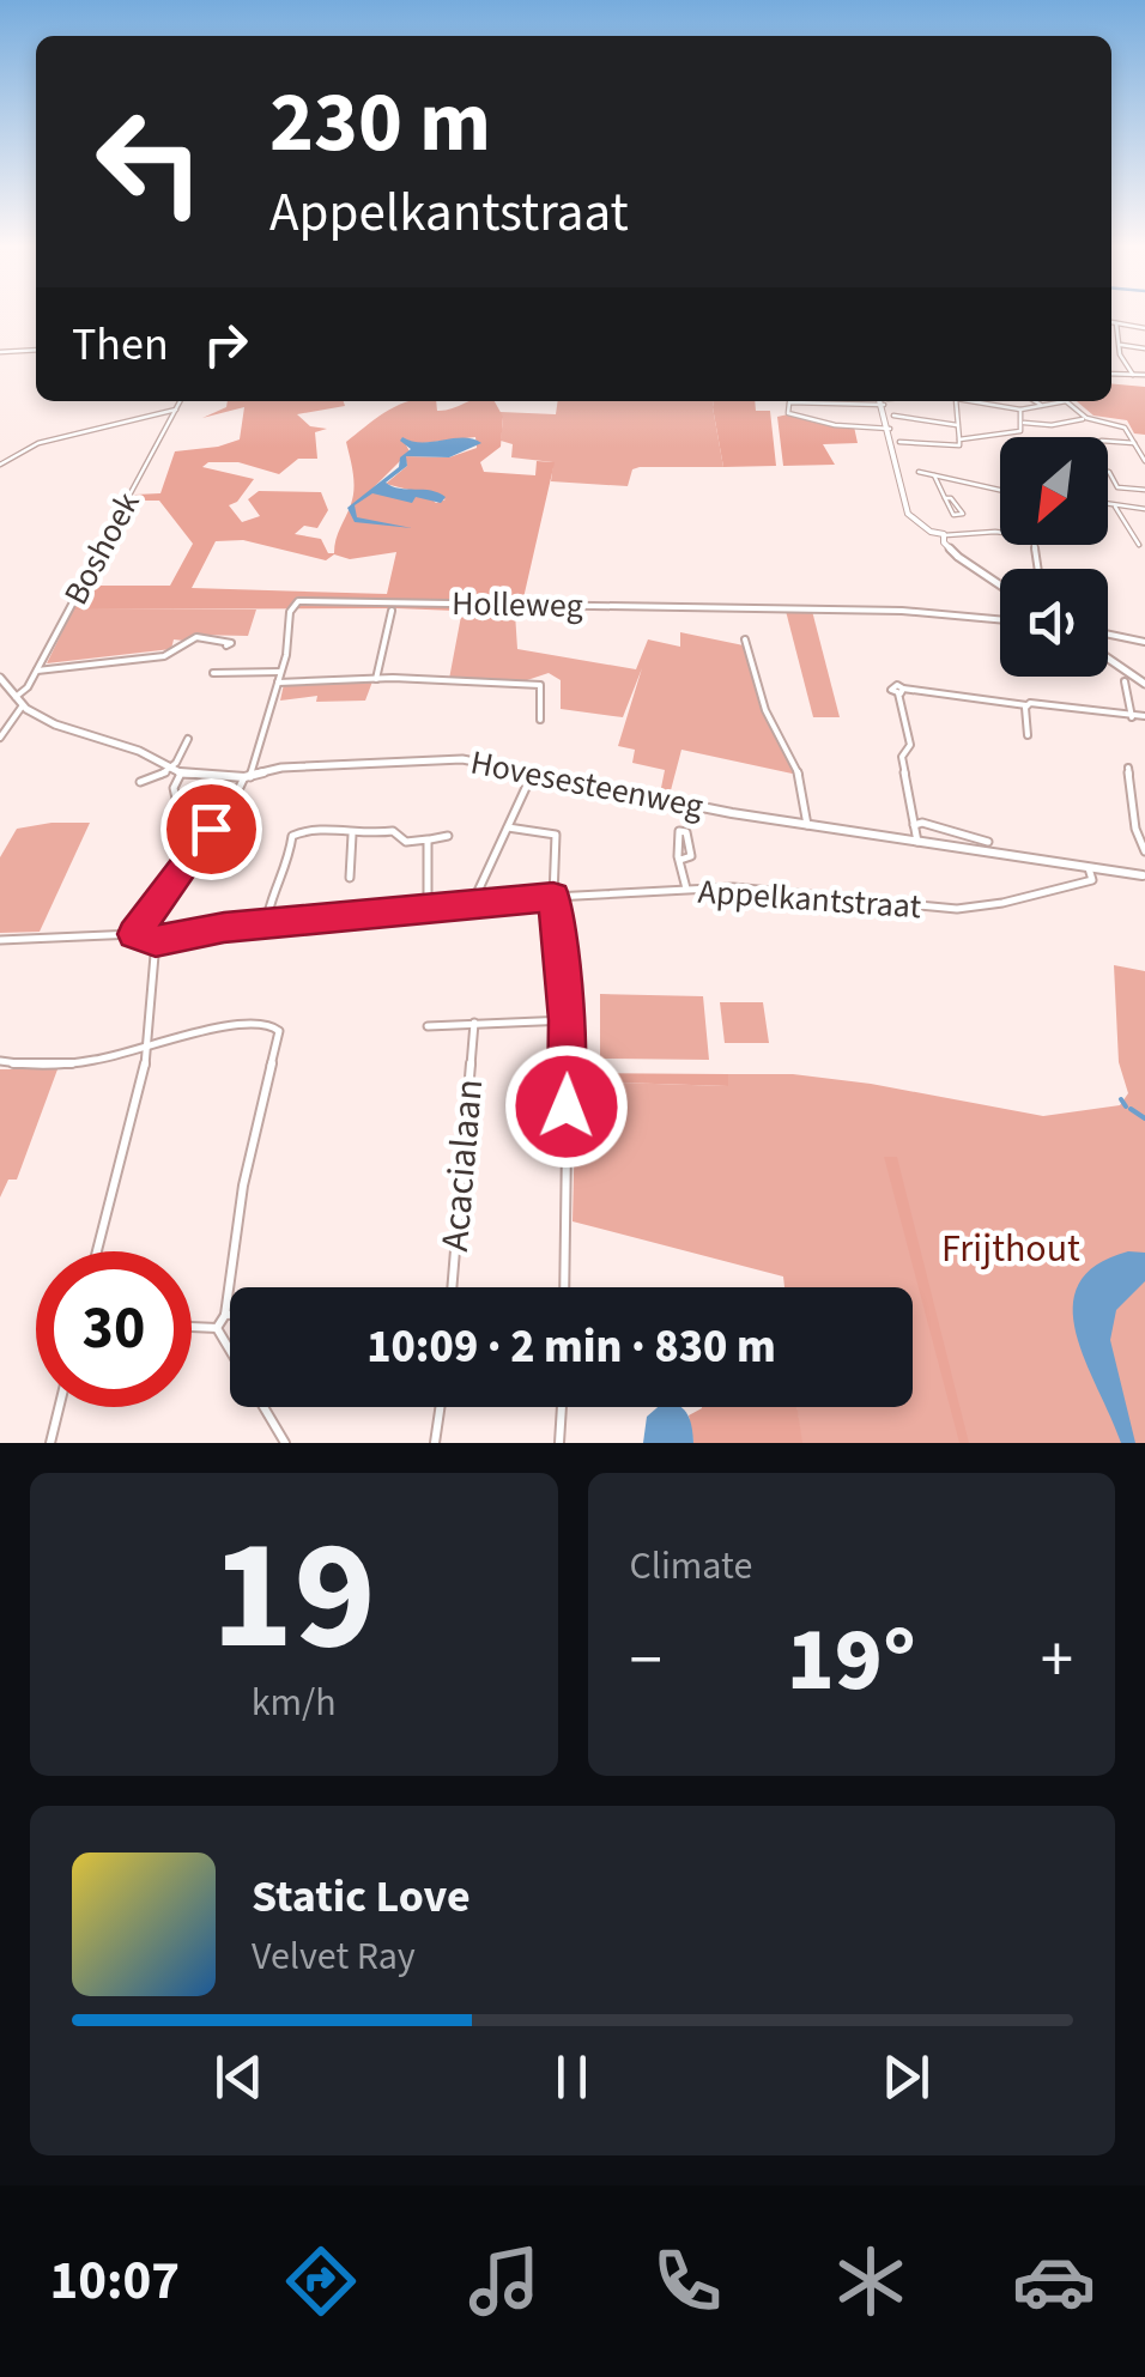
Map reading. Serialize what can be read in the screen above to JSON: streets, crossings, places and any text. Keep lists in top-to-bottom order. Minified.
{"streets":{"street":["Boshoek","Holleweg","Hovesesteenweg","Appelkantstraat","Acacialaan"]},"crossings":[["Hovesesteenweg","Appelkantstraat"]],"parks":["Frijthout"],"north":"bottom left","page":{"turn":["230 m","Appelkantstraat"],"then":"Then","limit":"30","trip":"10:09 · 2 min · 830 m","tile":[["19","km/h"],"Climate"],"heat":["−","19°","+"],"song":["Static Love","Velvet Ray"],"tabs":"10:07"}}
